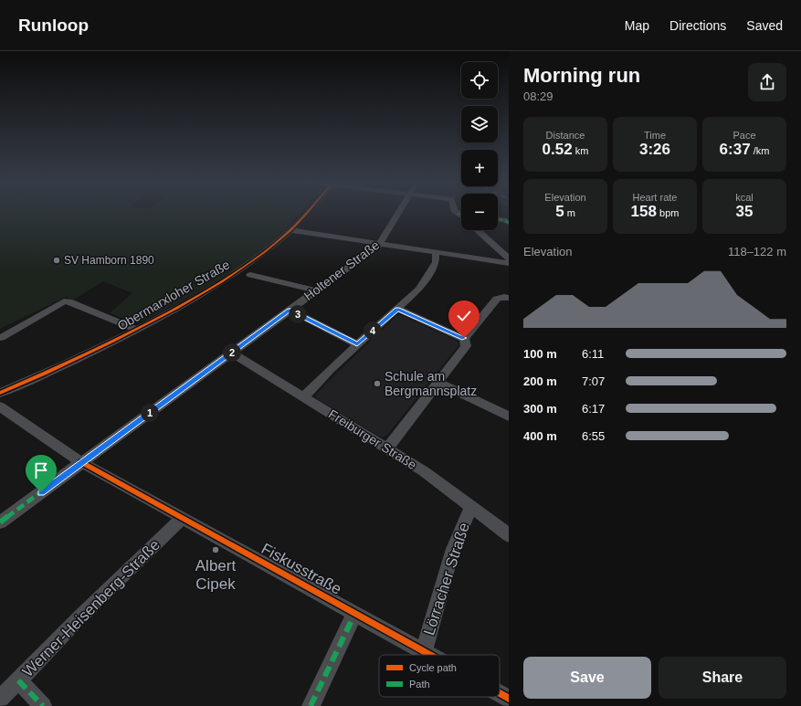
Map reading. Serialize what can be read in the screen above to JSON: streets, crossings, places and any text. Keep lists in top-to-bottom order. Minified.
{"streets":{"street":["Holtener Straße","Obermarxloher Straße","Freiburger Straße","Fiskusstraße","Lörracher Straße","Werner-Heisenberg-Straße"]},"crossings":[["Holtener Straße","Freiburger Straße"],["Holtener Straße","Fiskusstraße"],["Freiburger Straße","Lörracher Straße"],["Fiskusstraße","Lörracher Straße"],["Fiskusstraße","Werner-Heisenberg-Straße"]],"places":["SV Hamborn 1890","Schule am Bergmannsplatz","Albert Cipek"],"legend":["Cycle path","Path"],"page":{"header":"Runloop","nav":["Map","Directions","Saved"],"heading":["Morning run","08:29"],"map_buttons":["+","−"],"stats":[["Distance","0.52 km"],["Time","3:26"],["Pace","6:37 /km"],["Elevation","5 m"],["Heart rate","158 bpm"],["kcal","35"]],"chart":["Elevation","118–122 m"],"pins":["3","4","2","1"],"list":[{"name":"100 m","note":"6:11"},{"name":"200 m","note":"7:07"},{"name":"300 m","note":"6:17"},{"name":"400 m","note":"6:55"}],"buttons":["Save","Share"]}}
